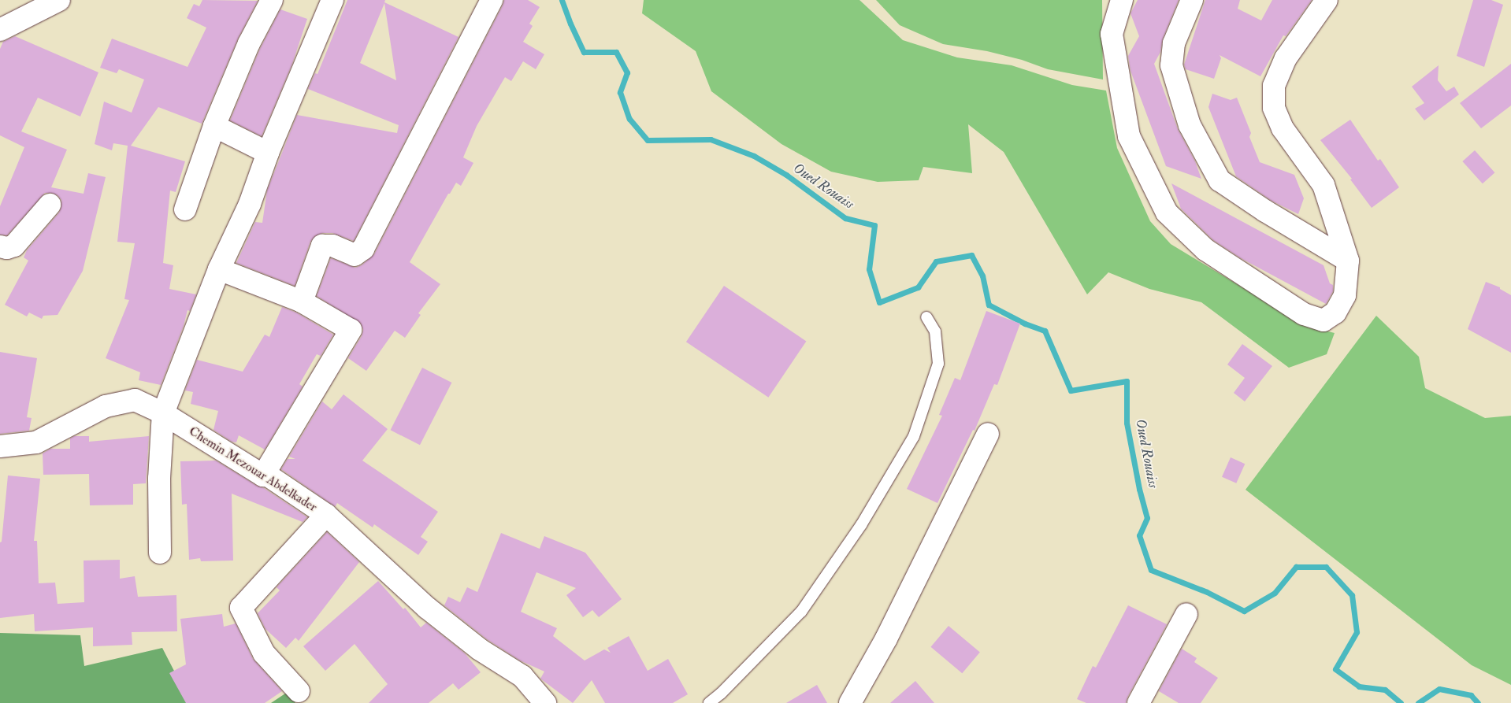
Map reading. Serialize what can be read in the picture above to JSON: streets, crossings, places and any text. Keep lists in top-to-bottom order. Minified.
{"streets":{"street":["Chemin Mezouar Abdelkader"]},"water":["Oued Rouaiss"]}
